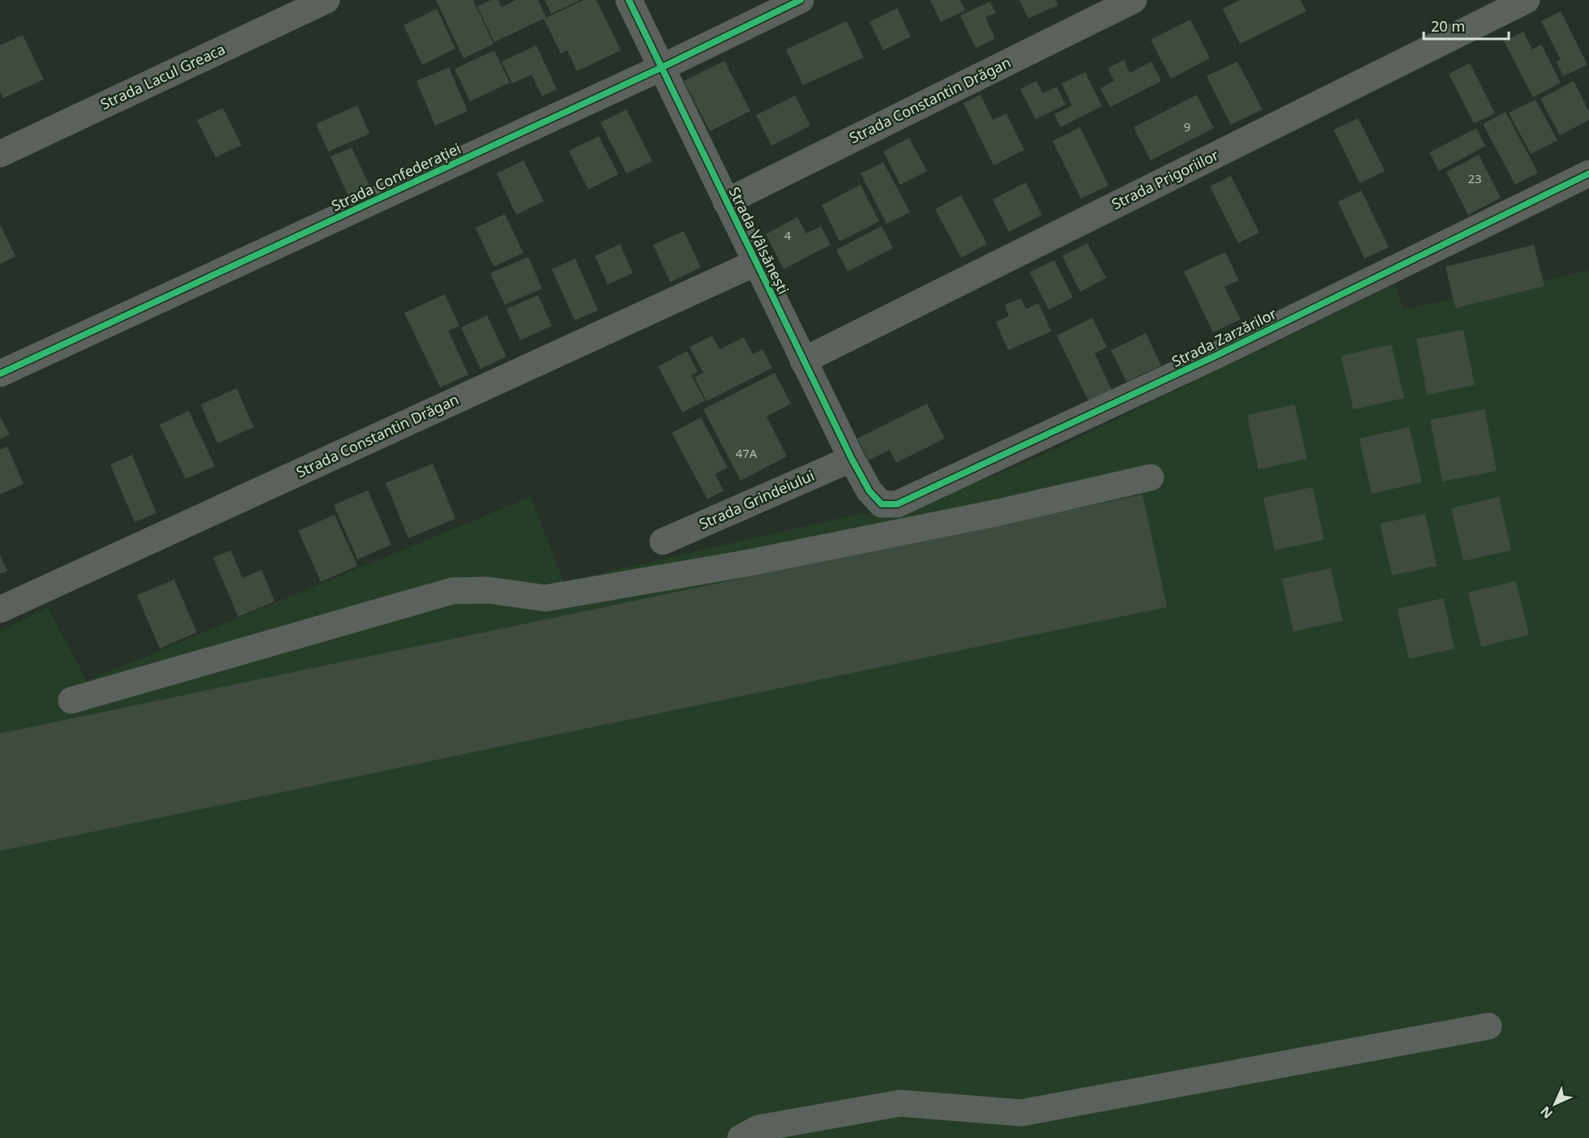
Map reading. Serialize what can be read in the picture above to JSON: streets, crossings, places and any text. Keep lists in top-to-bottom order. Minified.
{"streets":{"street":["Strada Lacul Greaca","Strada Constantin Drăgan","Strada Confederației","Strada Prigoriilor","Strada Vâlsănești","Strada Zarzărilor","Strada Grindeiului"]},"crossings":[["Strada Constantin Drăgan","Strada Vâlsănești"],["Strada Confederației","Strada Vâlsănești"],["Strada Prigoriilor","Strada Vâlsănești"],["Strada Vâlsănești","Strada Zarzărilor"],["Strada Vâlsănești","Strada Grindeiului"]],"house_numbers":["9","23","4","47A"],"scale_bar":"20 m","north":"bottom left"}
